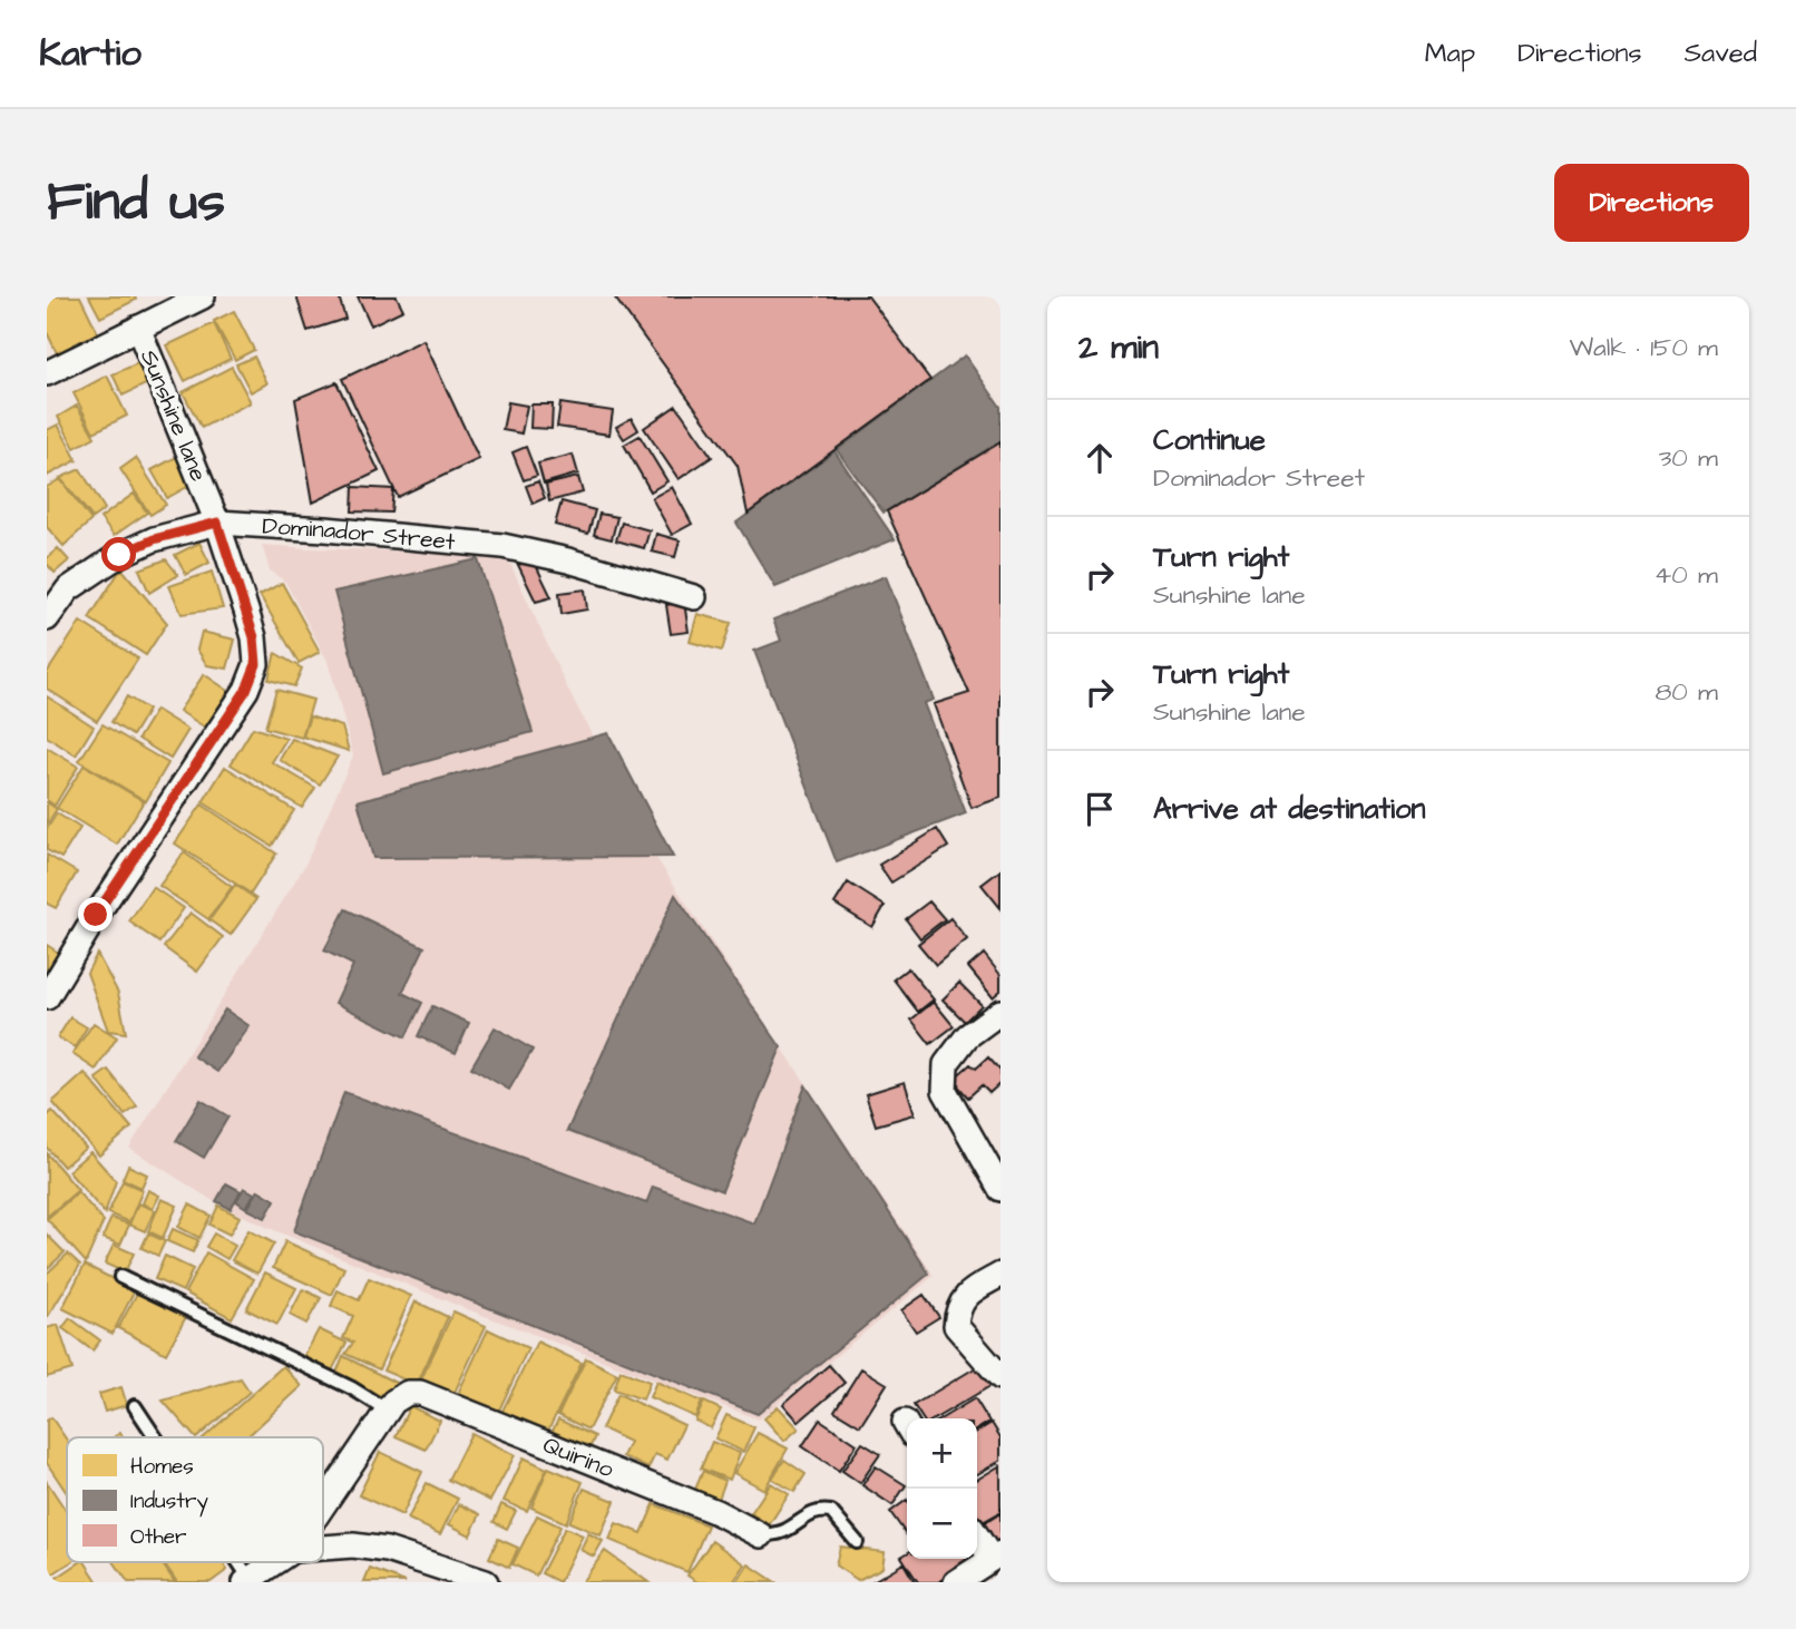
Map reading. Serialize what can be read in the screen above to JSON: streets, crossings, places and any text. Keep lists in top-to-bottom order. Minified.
{"streets":{"street":["Sunshine lane","Dominador Street","Quirino"]},"crossings":[["Sunshine lane","Dominador Street"]],"legend":["Homes","Industry","Other"],"page":{"header":"Kartio","nav":["Map","Directions","Saved"],"buttons":"Directions","title":"Find us","heading":["2 min","Walk · 150 m"],"list":[["Continue","Dominador Street","30 m"],["Turn right","Sunshine lane","40 m"],["Turn right","Sunshine lane","80 m"],"Arrive at destination"],"map_buttons":["+","−"]}}
